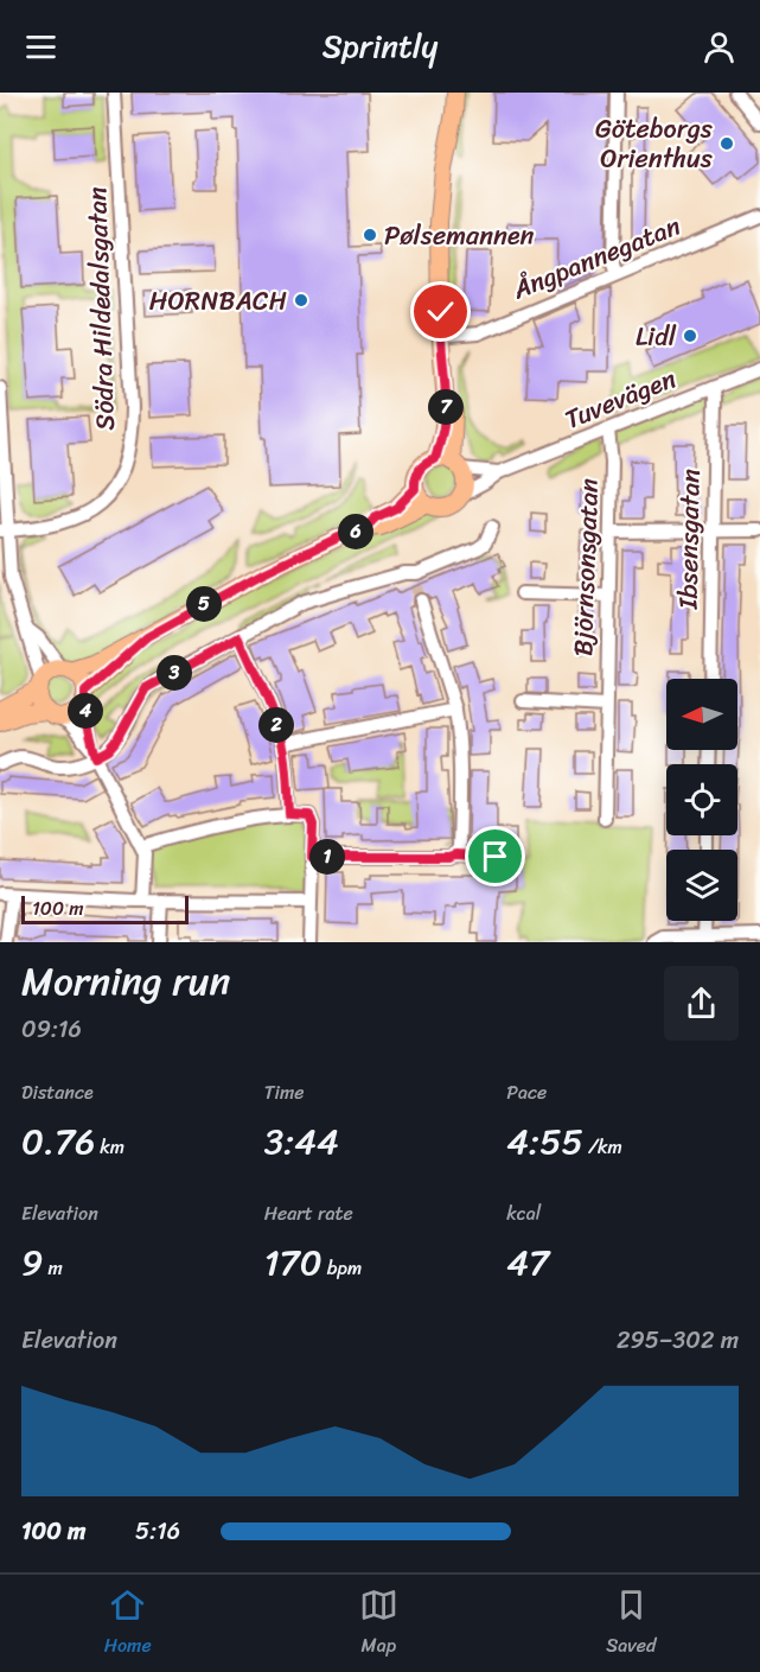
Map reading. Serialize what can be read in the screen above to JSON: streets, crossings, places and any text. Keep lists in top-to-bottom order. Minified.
{"streets":{"main road":["Tuvevägen"],"street":["Ångpannegatan","Södra Hildedalsgatan","Ibsensgatan","Björnsonsgatan"]},"crossings":[["Tuvevägen","Ibsensgatan"],["Tuvevägen","Björnsonsgatan"]],"places":["Göteborgs Orienthus","Pølsemannen","HORNBACH","Lidl"],"scale_bar":"100 m","north":"left","page":{"header":"Sprintly","pins":["7","6","5","3","4","2","1"],"scale":"100 m","heading":["Morning run","09:16"],"stats":[["Distance","0.76 km"],["Time","3:44"],["Pace","4:55 /km"],["Elevation","9 m"],["Heart rate","170 bpm"],["kcal","47"]],"chart":["Elevation","295–302 m"],"list":[{"name":"100 m","note":"5:16"}],"tabs":["Home","Map","Saved"]}}
